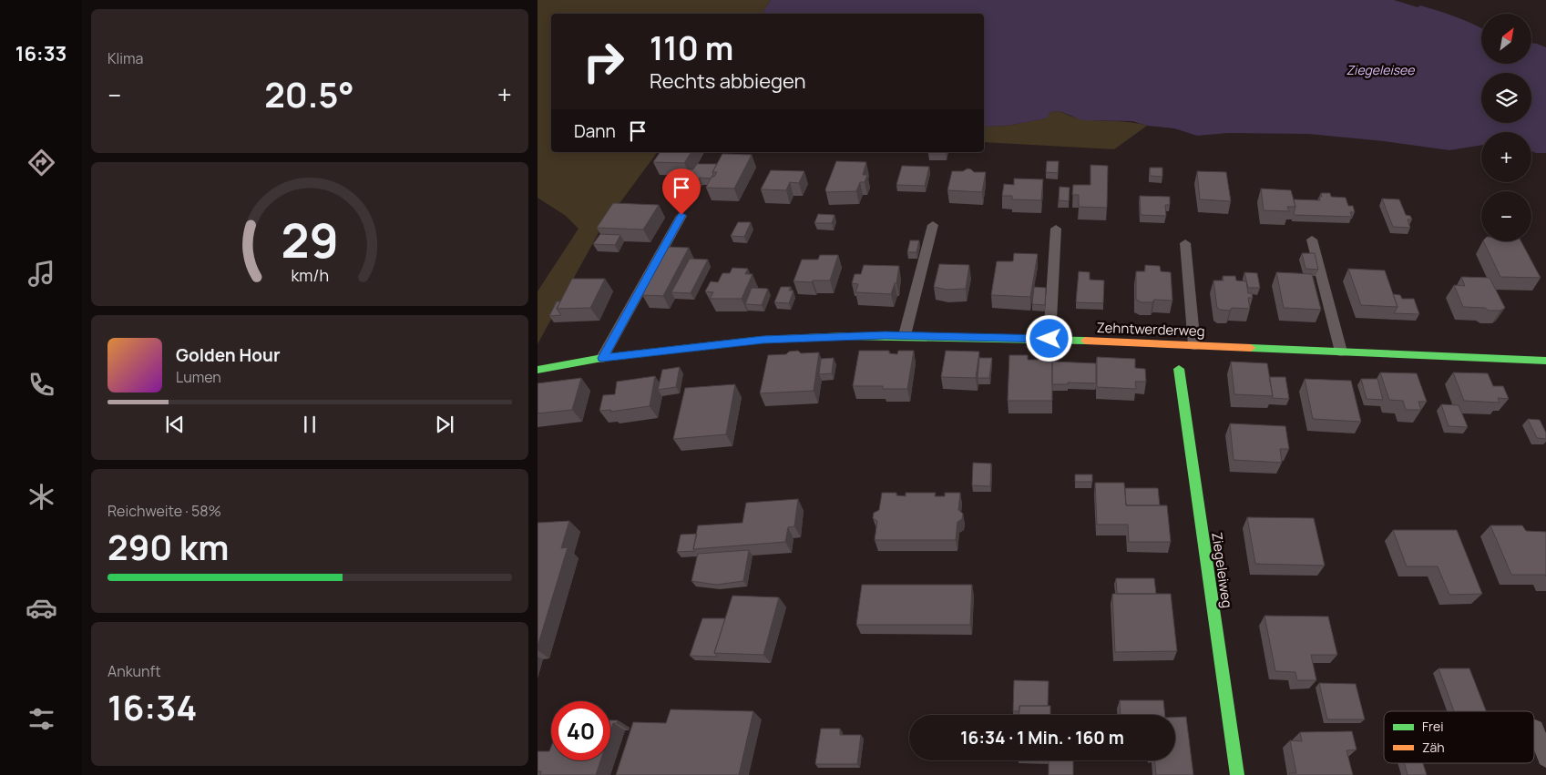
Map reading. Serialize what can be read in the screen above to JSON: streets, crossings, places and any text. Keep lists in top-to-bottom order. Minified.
{"streets":{"street":["Zehntwerderweg","Ziegeleiweg"]},"water":["Ziegeleisee"],"legend":["Frei","Zäh"],"north":"top right","page":{"tabs":"16:33","tile":["Klima",["Reichweite · 58%","290 km"],["Ankunft","16:34"]],"map_buttons":["+","−"],"turn":["110 m","Rechts abbiegen"],"heat":["−","20.5°","+"],"then":"Dann","song":["Golden Hour","Lumen"],"limit":"40","trip":"16:34 · 1 Min. · 160 m","gauge":["29","km/h"]}}
